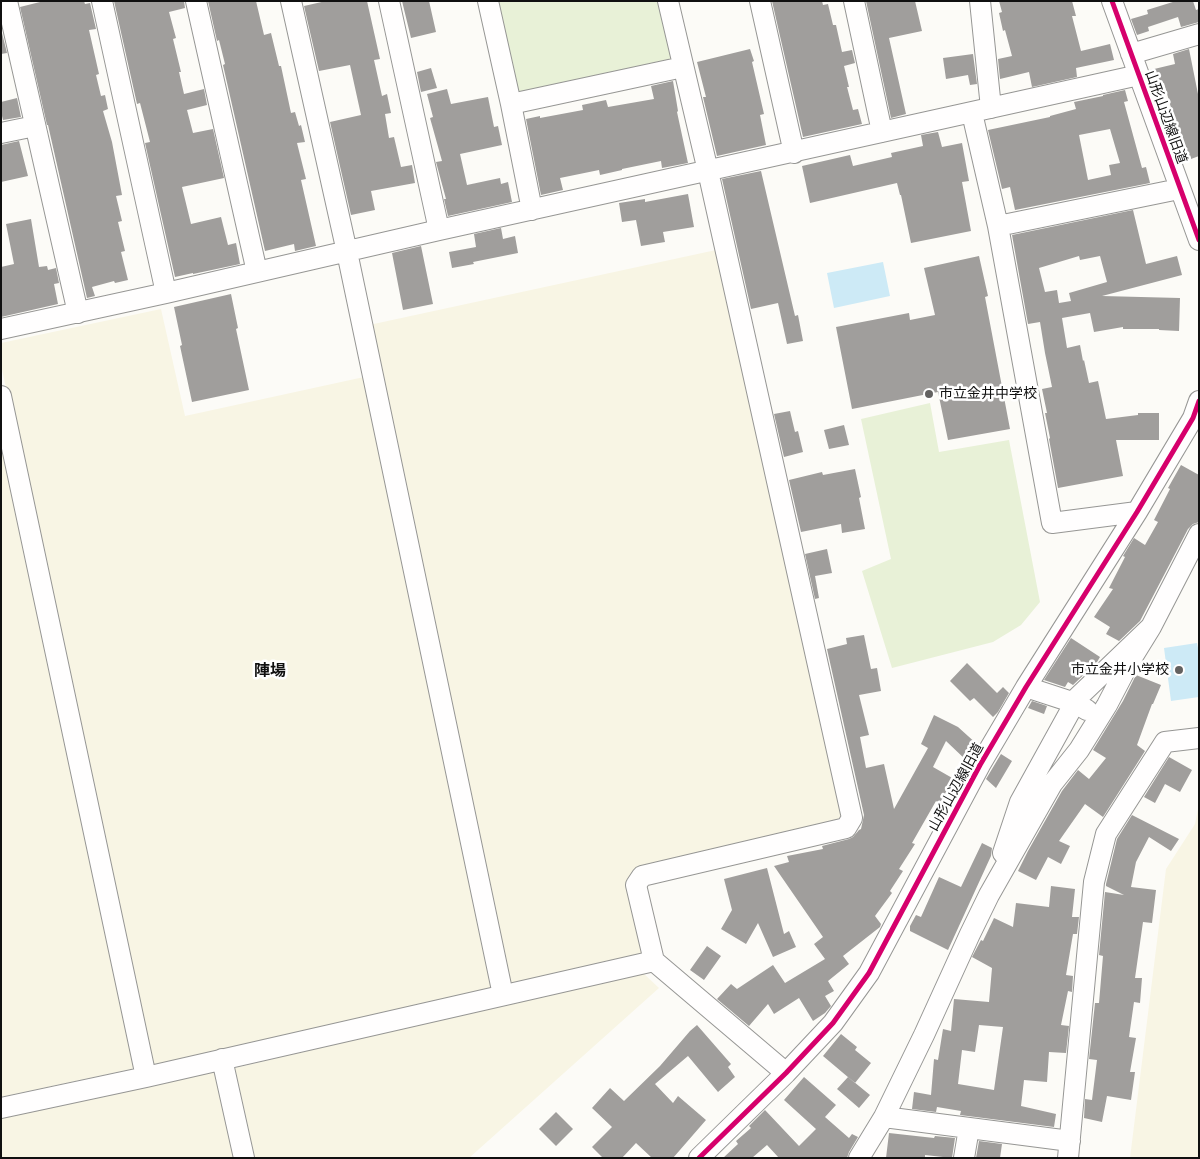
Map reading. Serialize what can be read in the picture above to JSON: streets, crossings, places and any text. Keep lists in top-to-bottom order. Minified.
{"streets":{"street":["山形山辺線旧道"]},"districts":["陣場"],"places":["市立金井中学校","市立金井小学校"]}
